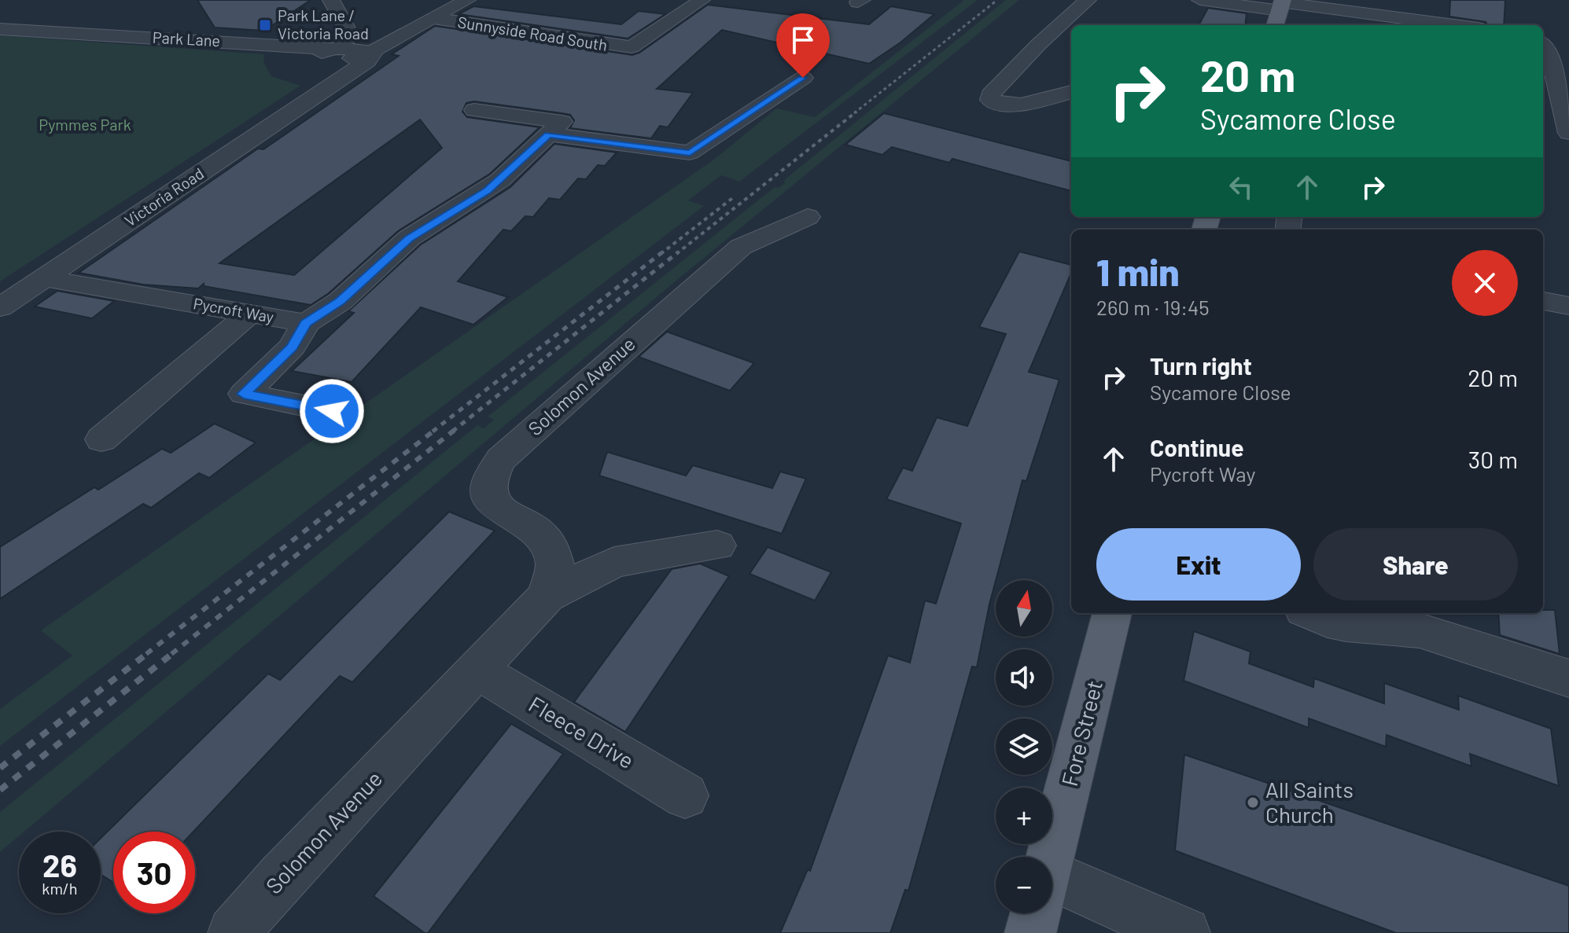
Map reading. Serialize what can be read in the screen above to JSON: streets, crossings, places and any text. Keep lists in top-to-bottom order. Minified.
{"streets":{"main road":["Fore Street"],"street":["Sunnyside Road South","Park Lane","Victoria Road","Pycroft Way","Solomon Avenue","Fleece Drive"]},"crossings":[["Sunnyside Road South","Victoria Road"],["Park Lane","Victoria Road"],["Victoria Road","Pycroft Way"],["Solomon Avenue","Fleece Drive"]],"parks":["Pymmes Park"],"places":{"transit":["Park Lane / Victoria Road"],"other":["All Saints Church"]},"north":"top","page":{"turn":["20 m","Sycamore Close"],"heading":["1 min","260 m · 19:45"],"list":[{"name":"Turn right","note":"Sycamore Close","value":"20 m"},{"name":"Continue","note":"Pycroft Way","value":"30 m"}],"buttons":["Exit","Share"],"map_buttons":["+","−"],"speed":"26 km/h","limit":"30"}}
